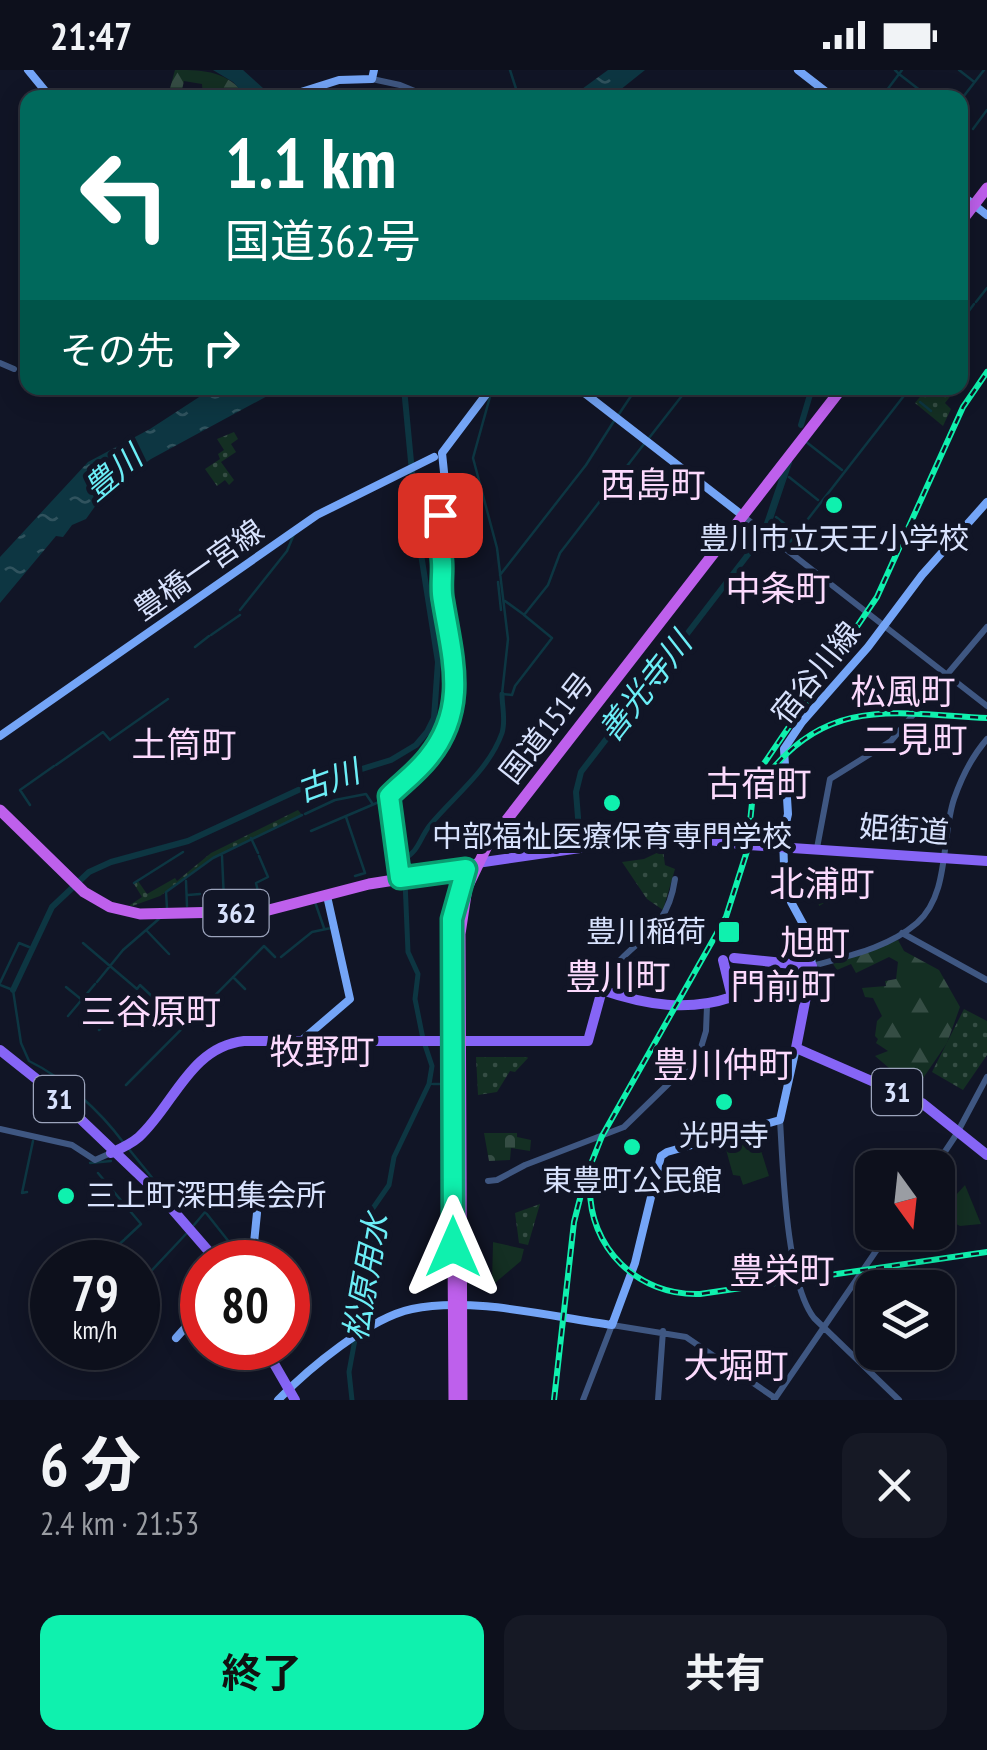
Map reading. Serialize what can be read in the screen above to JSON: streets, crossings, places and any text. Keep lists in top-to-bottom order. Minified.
{"streets":{"highway":["国道151号","362"],"main road":["豊橋一宮線","宿谷川線","姫街道","31"]},"crossings":[["宿谷川線","姫街道"],["国道151号","姫街道"],["国道151号","362"],["国道151号","31"],["姫街道","362"]],"districts":["西島町","中条町","松風町","二見町","土筒町","古宿町","北浦町","旭町","豊川町","門前町","三谷原町","牧野町","豊川仲町","豊栄町","大堀町"],"water":["豊川","善光寺川","古川","松原用水"],"places":{"other":["豊川市立天王小学校","中部福祉医療保育専門学校","光明寺","東豊町公民館","三上町深田集会所"],"transit":["豊川稲荷"]},"north":"bottom","page":{"status":"21:47","turn":["1.1 km","国道362号"],"then":"その先","speed":"79 km/h","limit":"80","heading":["6 分","2.4 km · 21:53"],"buttons":["終了","共有"]}}
